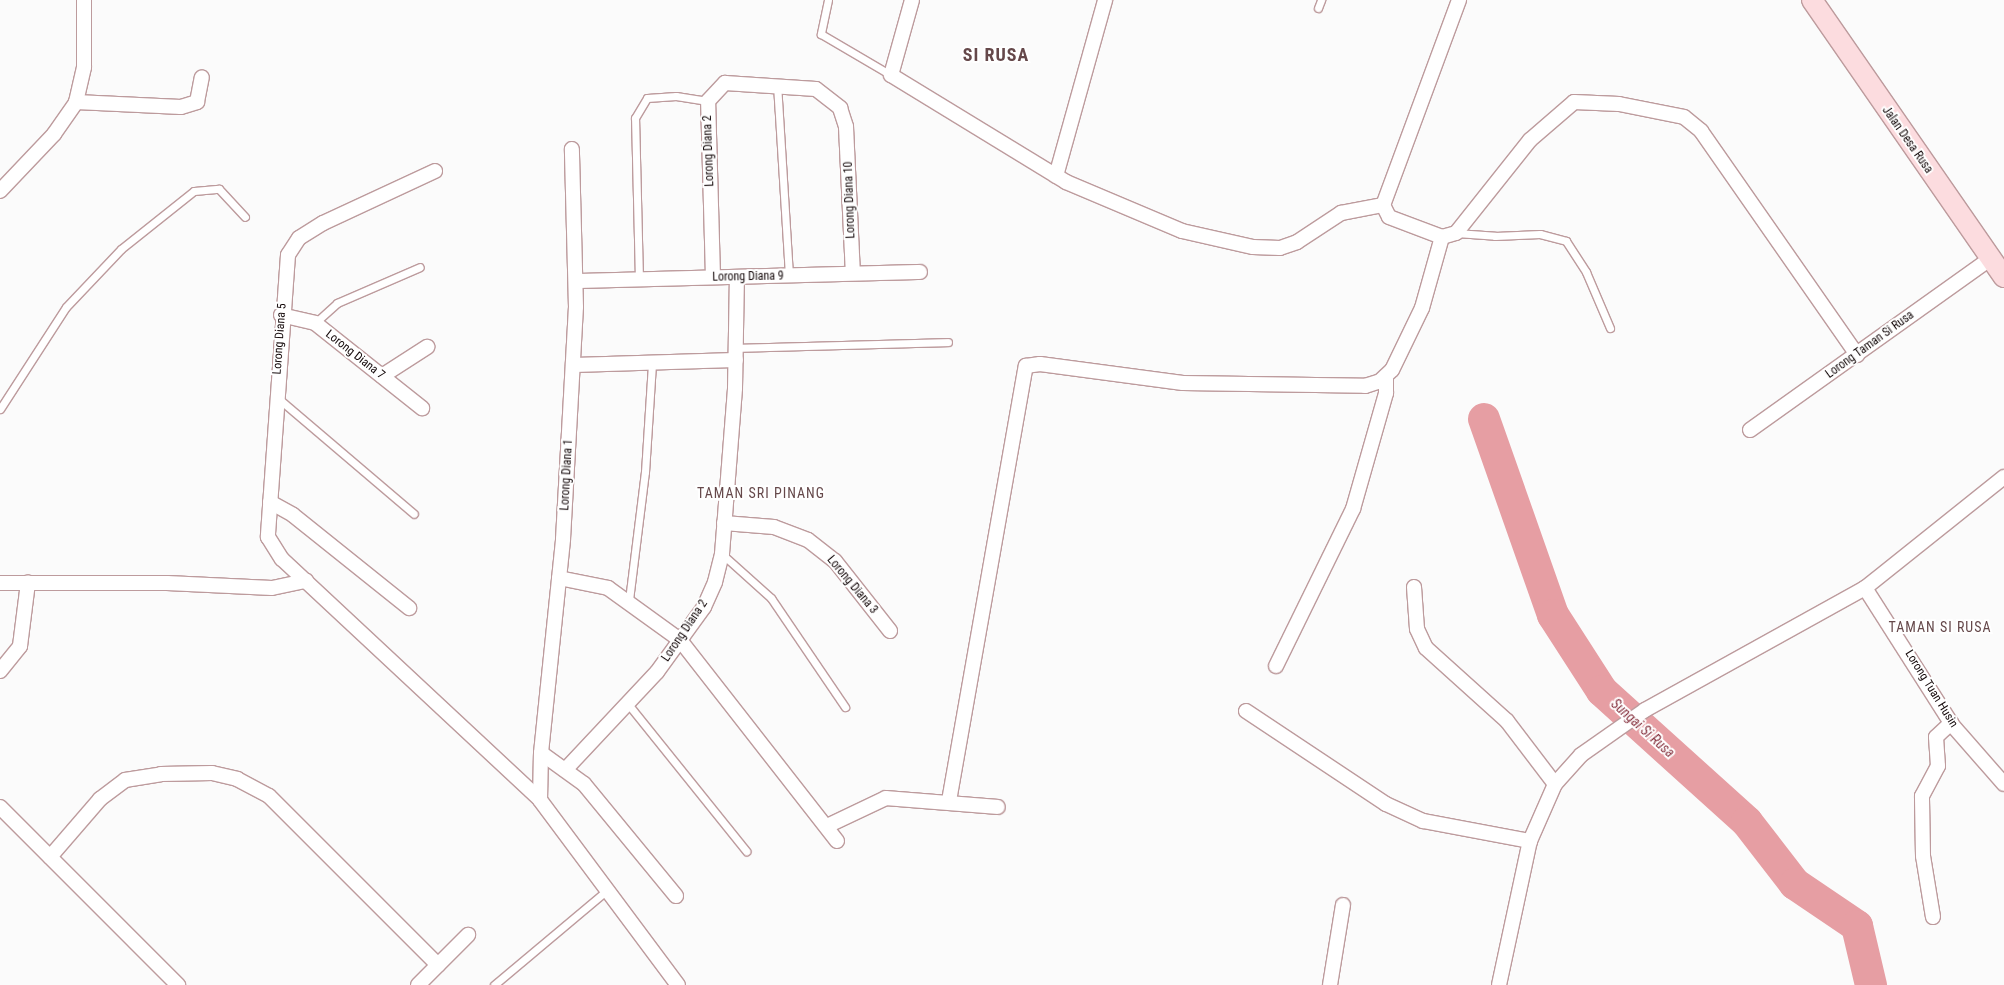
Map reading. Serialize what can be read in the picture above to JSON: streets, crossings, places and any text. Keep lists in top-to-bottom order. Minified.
{"streets":{"street":["Jalan Desa Rusa","Lorong Diana 2","Lorong Diana 10","Lorong Diana 9","Lorong Diana 5","Lorong Taman Si Rusa","Lorong Diana 7","Lorong Diana 1","Lorong Diana 3","Lorong Tuan Husin"]},"crossings":[["Jalan Desa Rusa","Lorong Taman Si Rusa"],["Lorong Diana 2","Lorong Diana 10"],["Lorong Diana 2","Lorong Diana 9"],["Lorong Diana 2","Lorong Diana 3"],["Lorong Diana 10","Lorong Diana 9"],["Lorong Diana 9","Lorong Diana 1"],["Lorong Diana 5","Lorong Diana 7"],["Lorong Diana 5","Lorong Diana 1"]],"districts":["SI RUSA","TAMAN SRI PINANG","TAMAN SI RUSA"],"water":["Sungai Si Rusa"]}
